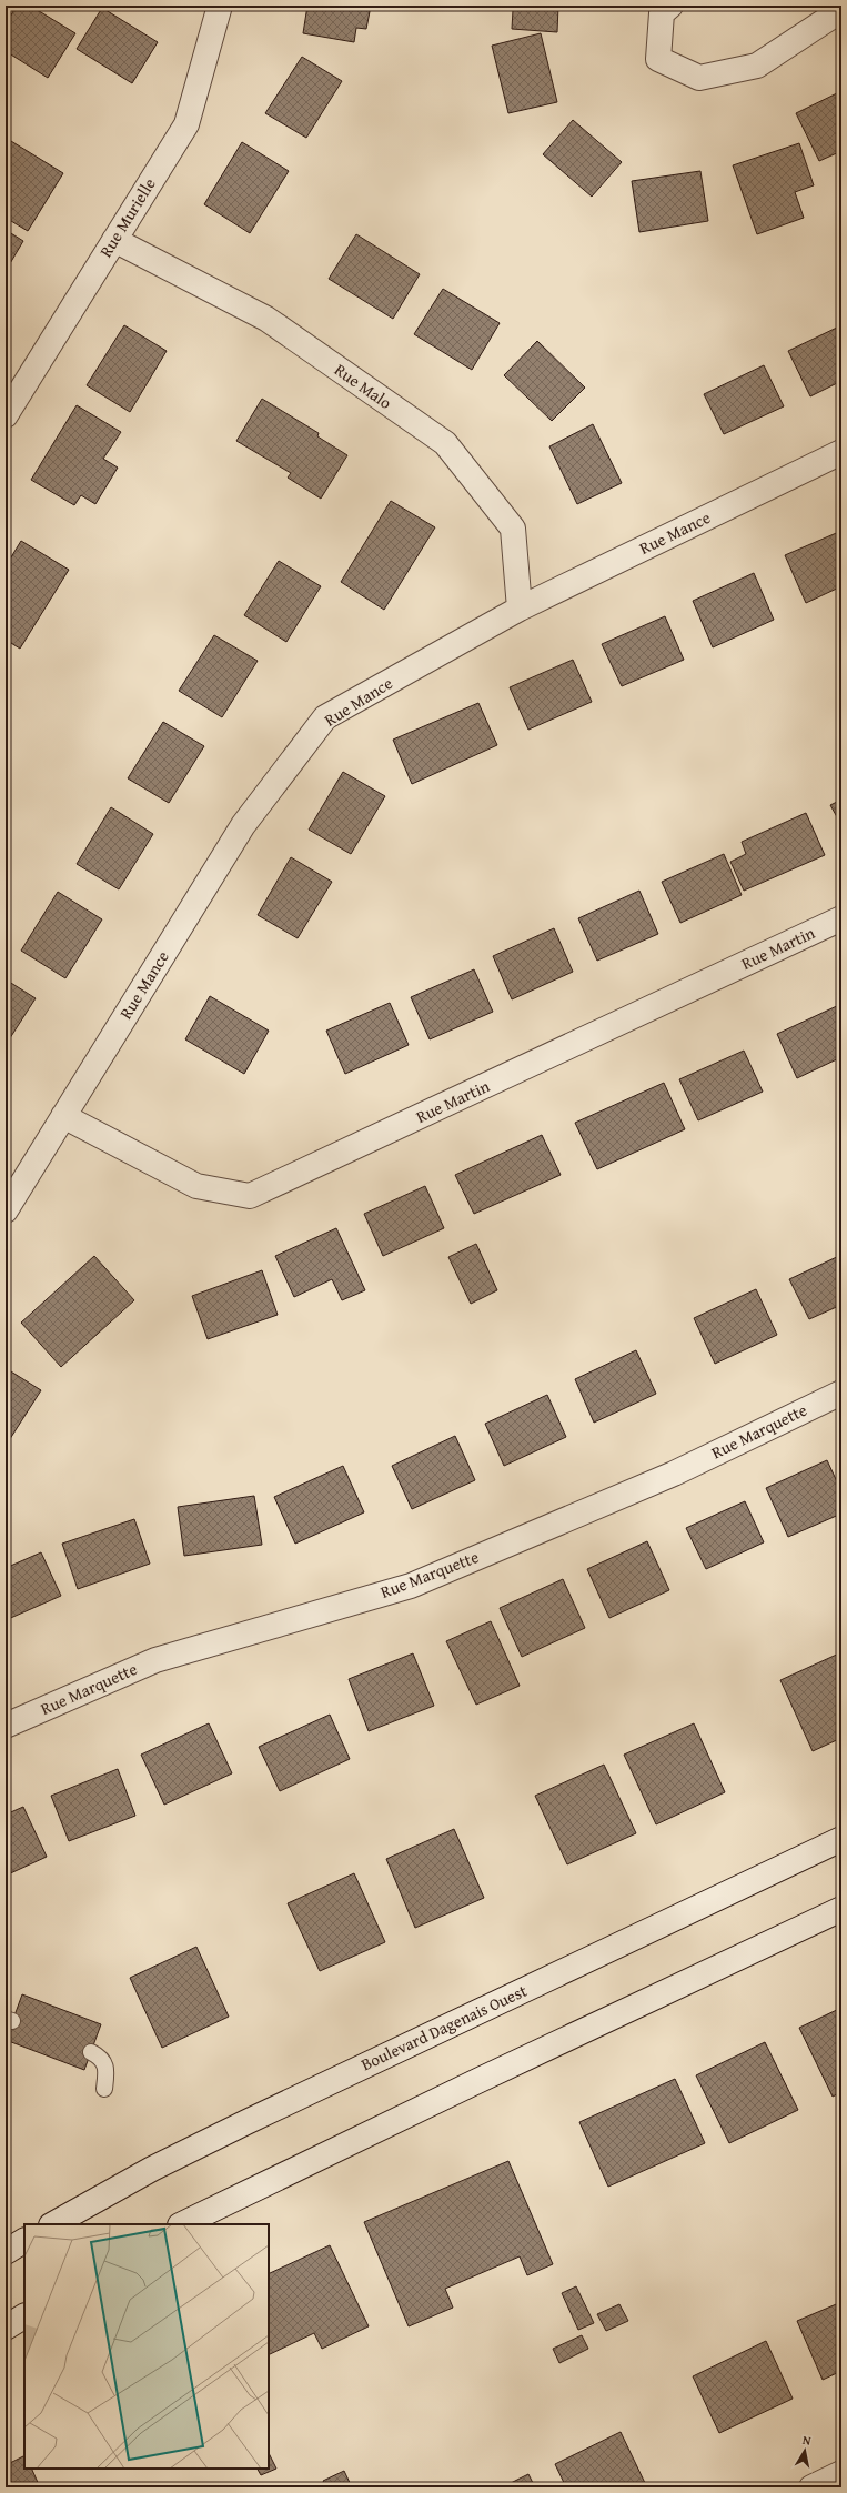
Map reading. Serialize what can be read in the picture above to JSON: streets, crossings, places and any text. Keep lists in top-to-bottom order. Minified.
{"streets":{"street":["Rue Murielle","Rue Malo","Rue Mance","Rue Martin","Rue Marquette","Boulevard Dagenais Ouest"]},"crossings":[["Rue Murielle","Rue Malo"],["Rue Malo","Rue Mance"],["Rue Mance","Rue Martin"]],"north":"top"}
